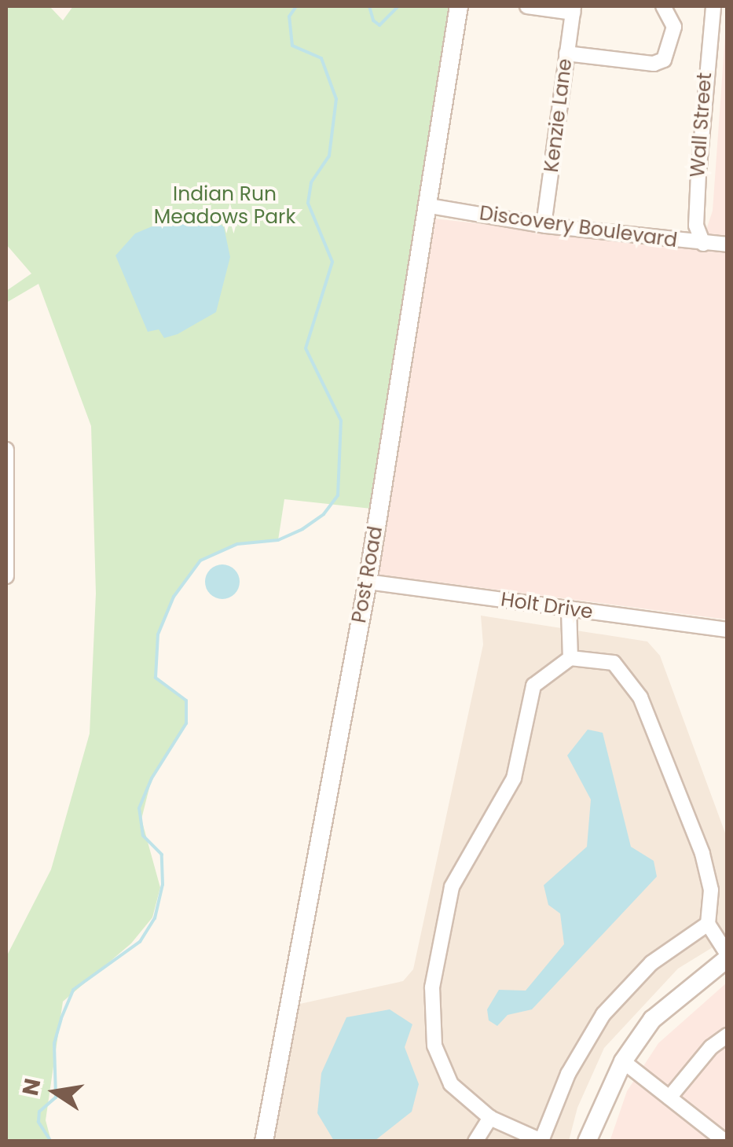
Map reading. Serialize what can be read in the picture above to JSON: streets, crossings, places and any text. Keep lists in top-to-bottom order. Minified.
{"streets":{"street":["Kenzie Lane","Wall Street","Discovery Boulevard","Post Road","Holt Drive"]},"crossings":[["Kenzie Lane","Discovery Boulevard"],["Wall Street","Discovery Boulevard"],["Discovery Boulevard","Post Road"],["Post Road","Holt Drive"]],"parks":["Indian Run Meadows Park"],"north":"left"}
